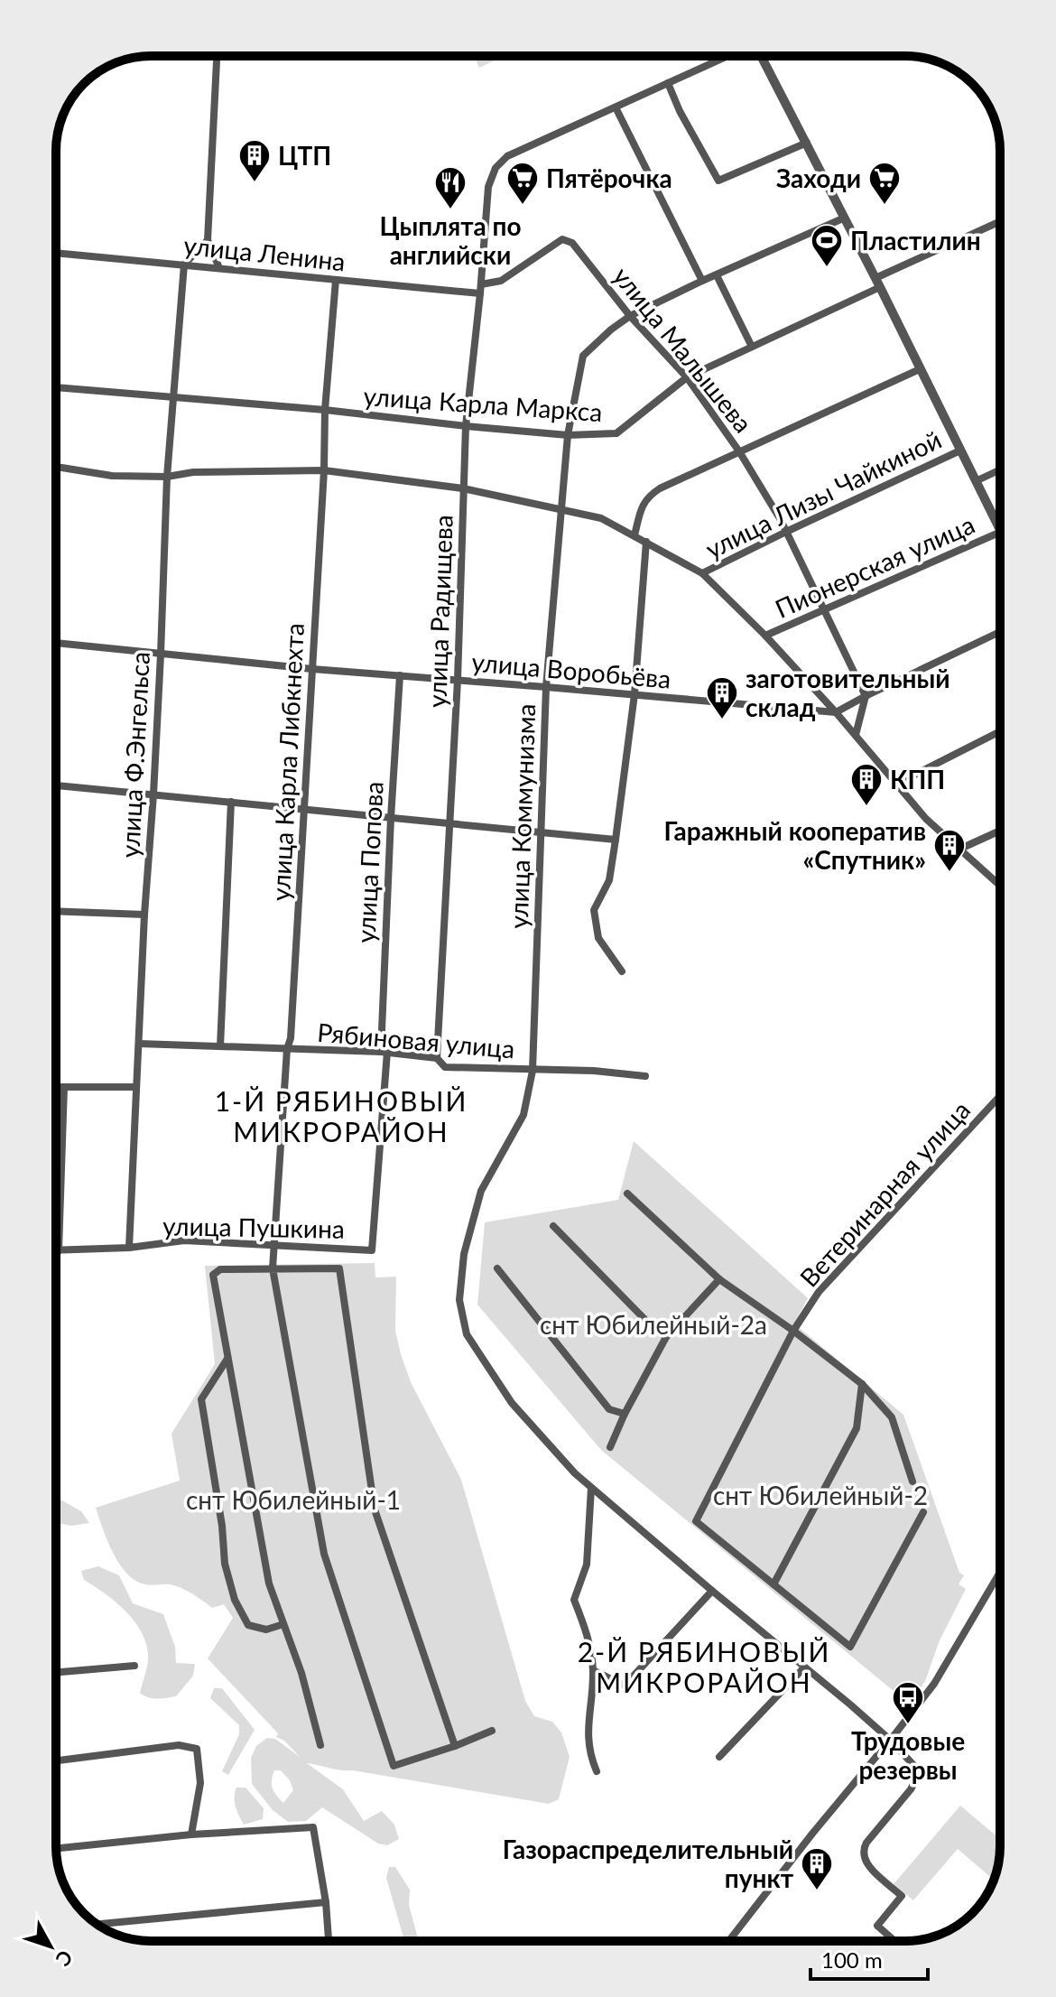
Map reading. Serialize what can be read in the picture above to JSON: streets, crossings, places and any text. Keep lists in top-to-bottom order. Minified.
{"streets":{"street":["улица Ленина","улица Малышева","улица Карла Маркса","улица Лизы Чайкиной","Пионерская улица","улица Радищева","улица Воробьёва","улица Ф.Энгельса","улица Карла Либкнехта","улица Коммунизма","улица Попова","Рябиновая улица","Ветеринарная улица","улица Пушкина"]},"crossings":[["улица Ленина","улица Малышева"],["улица Ленина","улица Радищева"],["улица Ленина","улица Ф.Энгельса"],["улица Ленина","улица Карла Либкнехта"],["улица Малышева","улица Карла Маркса"],["улица Малышева","улица Лизы Чайкиной"],["улица Малышева","Пионерская улица"],["улица Малышева","улица Радищева"],["улица Малышева","улица Коммунизма"],["улица Карла Маркса","улица Радищева"],["улица Карла Маркса","улица Ф.Энгельса"],["улица Карла Маркса","улица Карла Либкнехта"],["улица Карла Маркса","улица Коммунизма"],["улица Радищева","улица Воробьёва"],["улица Радищева","Рябиновая улица"],["улица Воробьёва","улица Ф.Энгельса"],["улица Воробьёва","улица Карла Либкнехта"],["улица Воробьёва","улица Коммунизма"],["улица Воробьёва","улица Попова"],["улица Ф.Энгельса","Рябиновая улица"],["улица Ф.Энгельса","улица Пушкина"],["улица Карла Либкнехта","Рябиновая улица"],["улица Карла Либкнехта","улица Пушкина"],["улица Коммунизма","Рябиновая улица"],["улица Попова","Рябиновая улица"],["улица Попова","улица Пушкина"]],"districts":["1-Й РЯБИНОВЫЙ МИКРОРАЙОН","2-Й РЯБИНОВЫЙ МИКРОРАЙОН"],"parks":["снт Юбилейный-2а","снт Юбилейный-2","снт Юбилейный-1"],"places":{"building":["ЦТП","заготовительный склад","КПП","Гаражный кооператив «Спутник»","Газораспределительный пункт"],"supermarket":["Пятёрочка","Заходи"],"restaurant":["Цыплята по английски"],"sports":["Пластилин"],"bus stop":["Трудовые резервы"]},"scale_bar":"100 m","north":"bottom right"}
